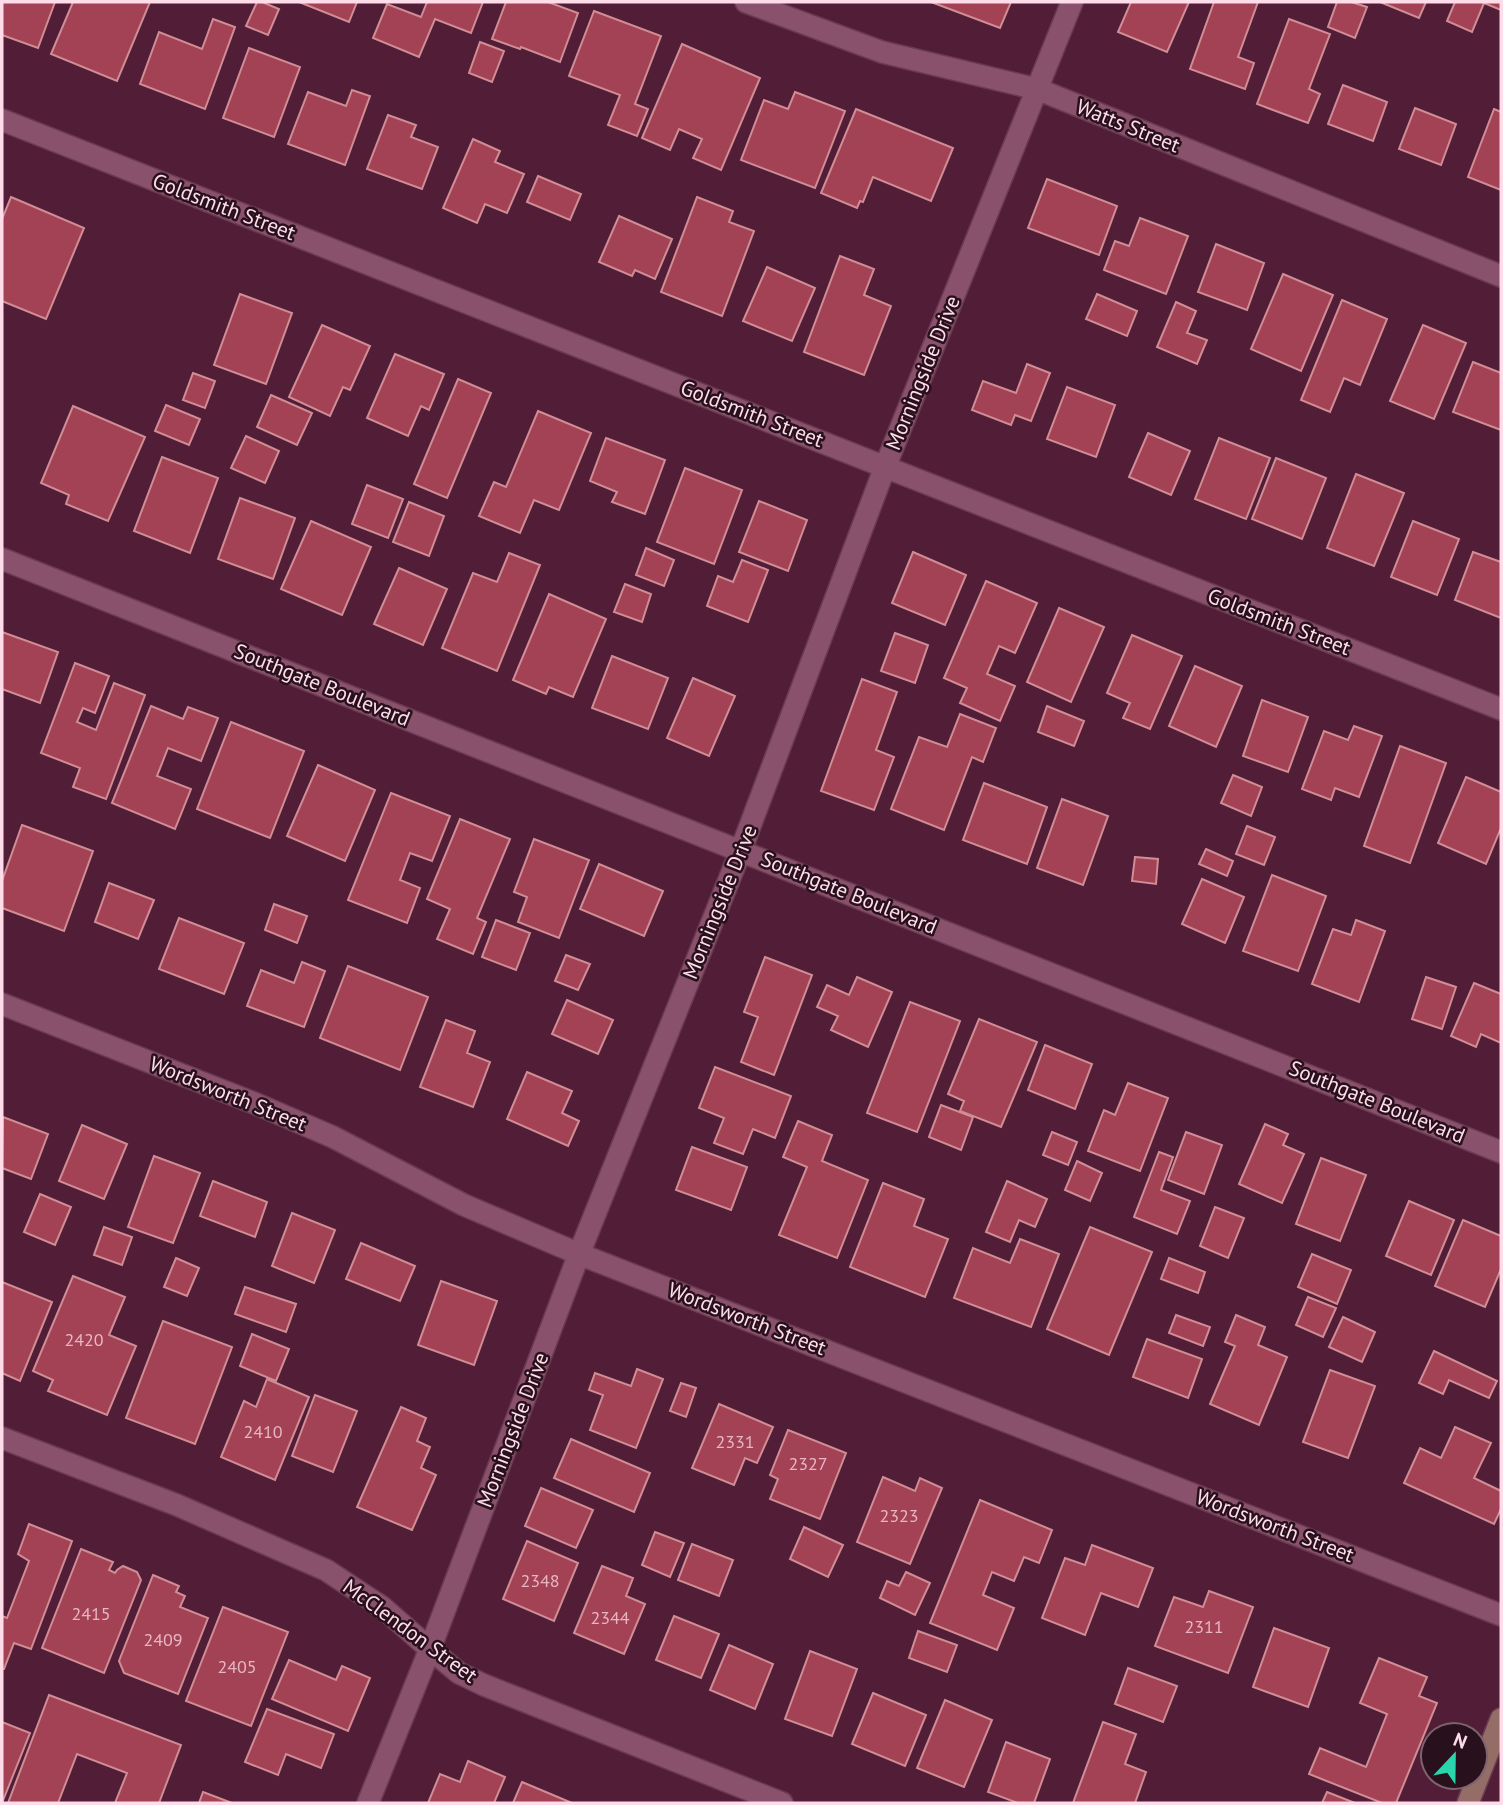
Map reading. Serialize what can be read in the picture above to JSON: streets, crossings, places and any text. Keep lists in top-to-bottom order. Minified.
{"streets":{"street":["Watts Street","Goldsmith Street","Morningside Drive","Southgate Boulevard","Wordsworth Street","McClendon Street"]},"crossings":[["Watts Street","Morningside Drive"],["Goldsmith Street","Morningside Drive"],["Morningside Drive","Southgate Boulevard"],["Morningside Drive","Wordsworth Street"],["Morningside Drive","McClendon Street"]],"house_numbers":["2420","2410","2331","2327","2323","2348","2415","2344","2311","2409","2405"],"north":"top"}
